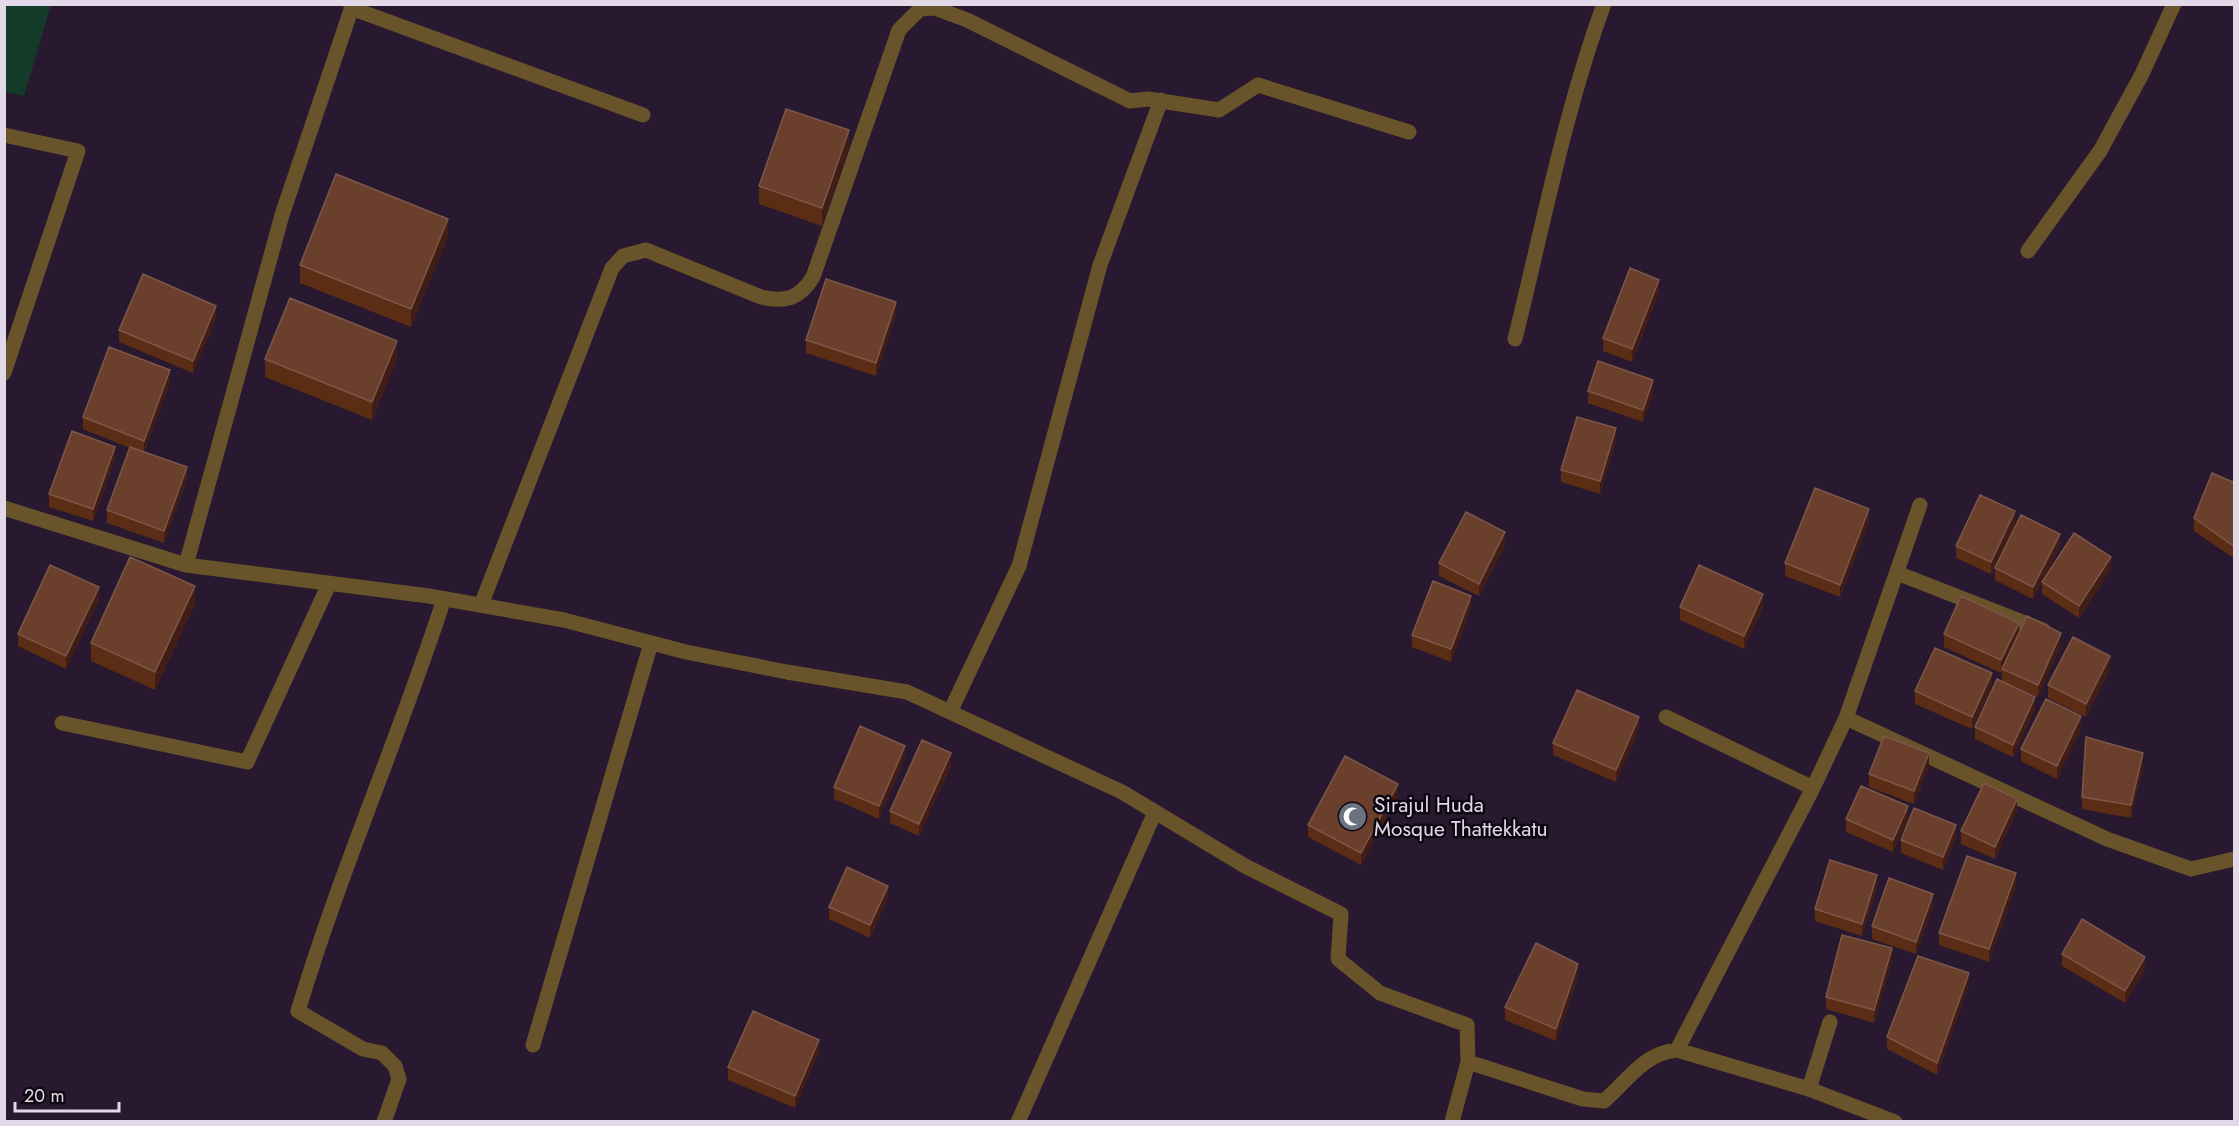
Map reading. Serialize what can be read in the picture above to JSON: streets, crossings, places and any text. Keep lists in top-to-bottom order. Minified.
{"places":{"mosque":["Sirajul Huda Mosque Thattekkatu"]},"scale_bar":"20 m"}
